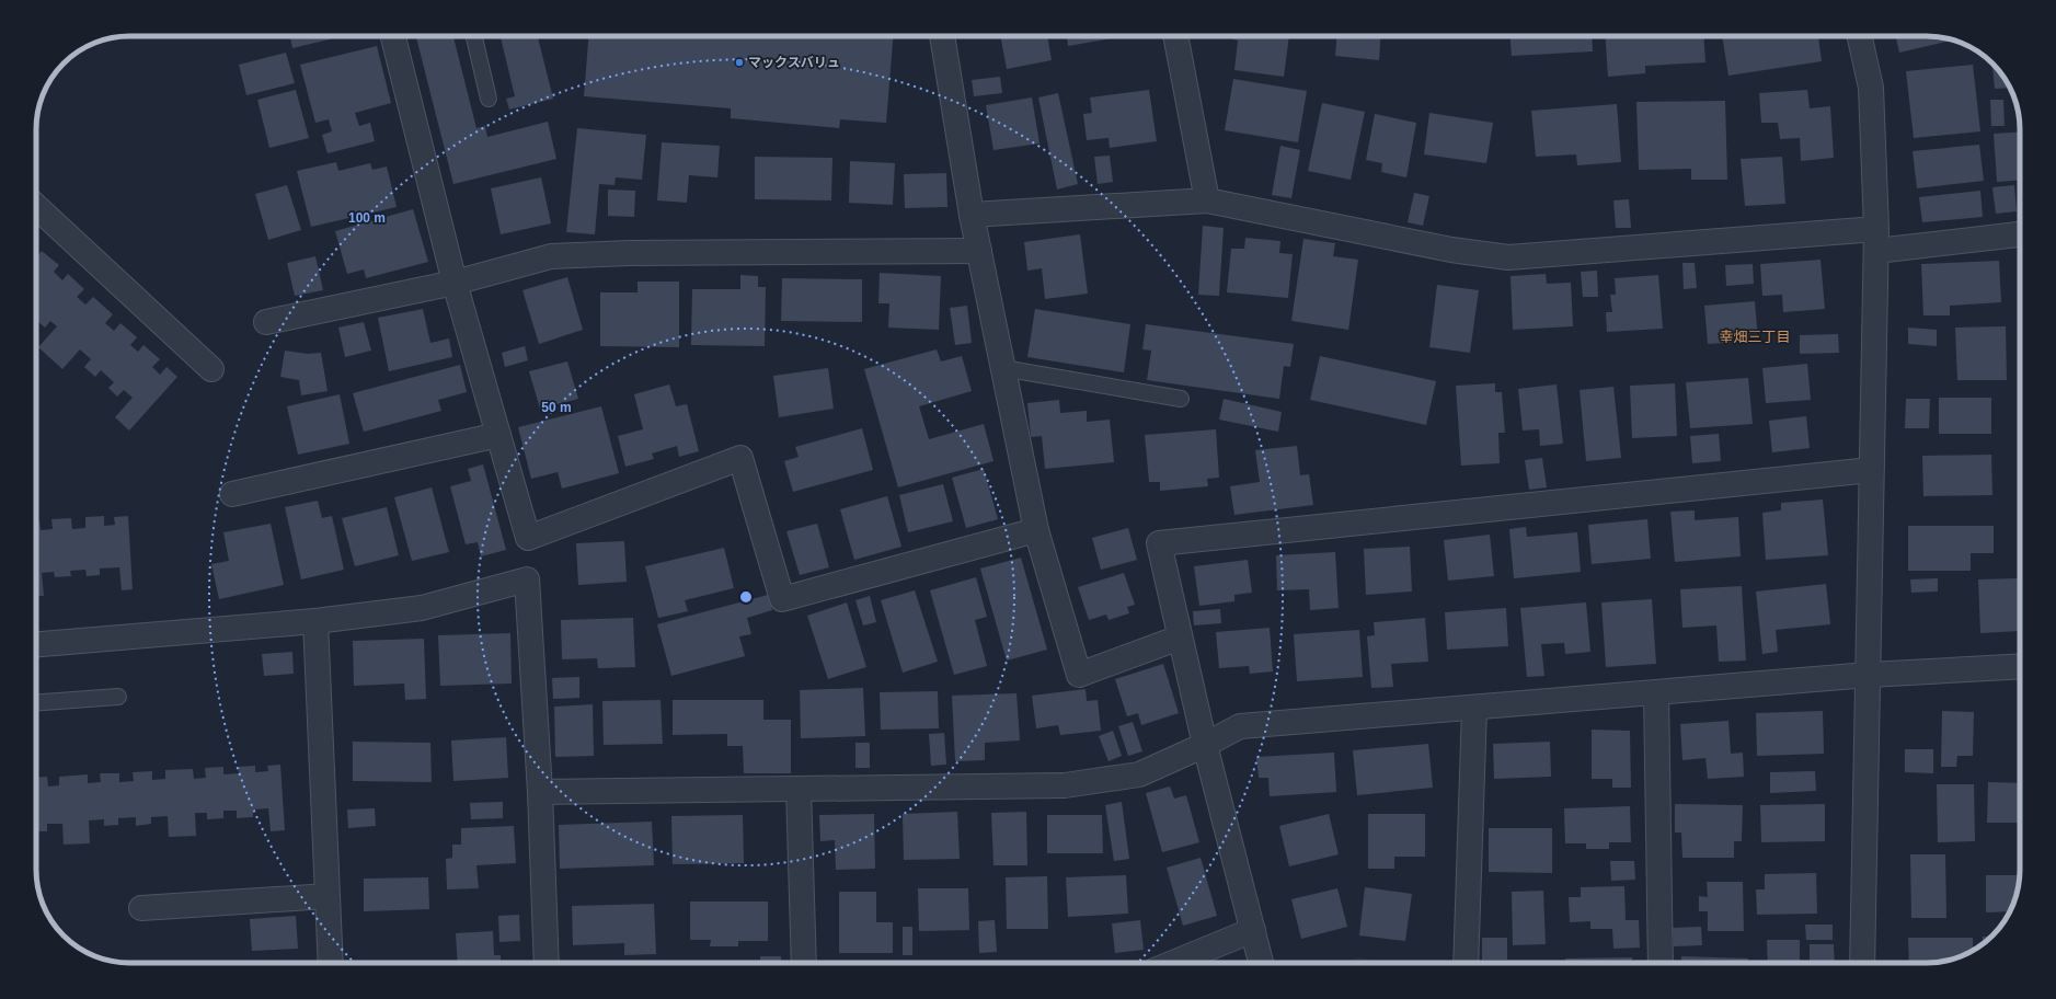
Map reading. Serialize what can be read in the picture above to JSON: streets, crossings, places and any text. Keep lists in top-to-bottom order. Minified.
{"districts":["幸畑三丁目"],"places":["マックスバリュ"],"rings":["100 m","50 m"]}
